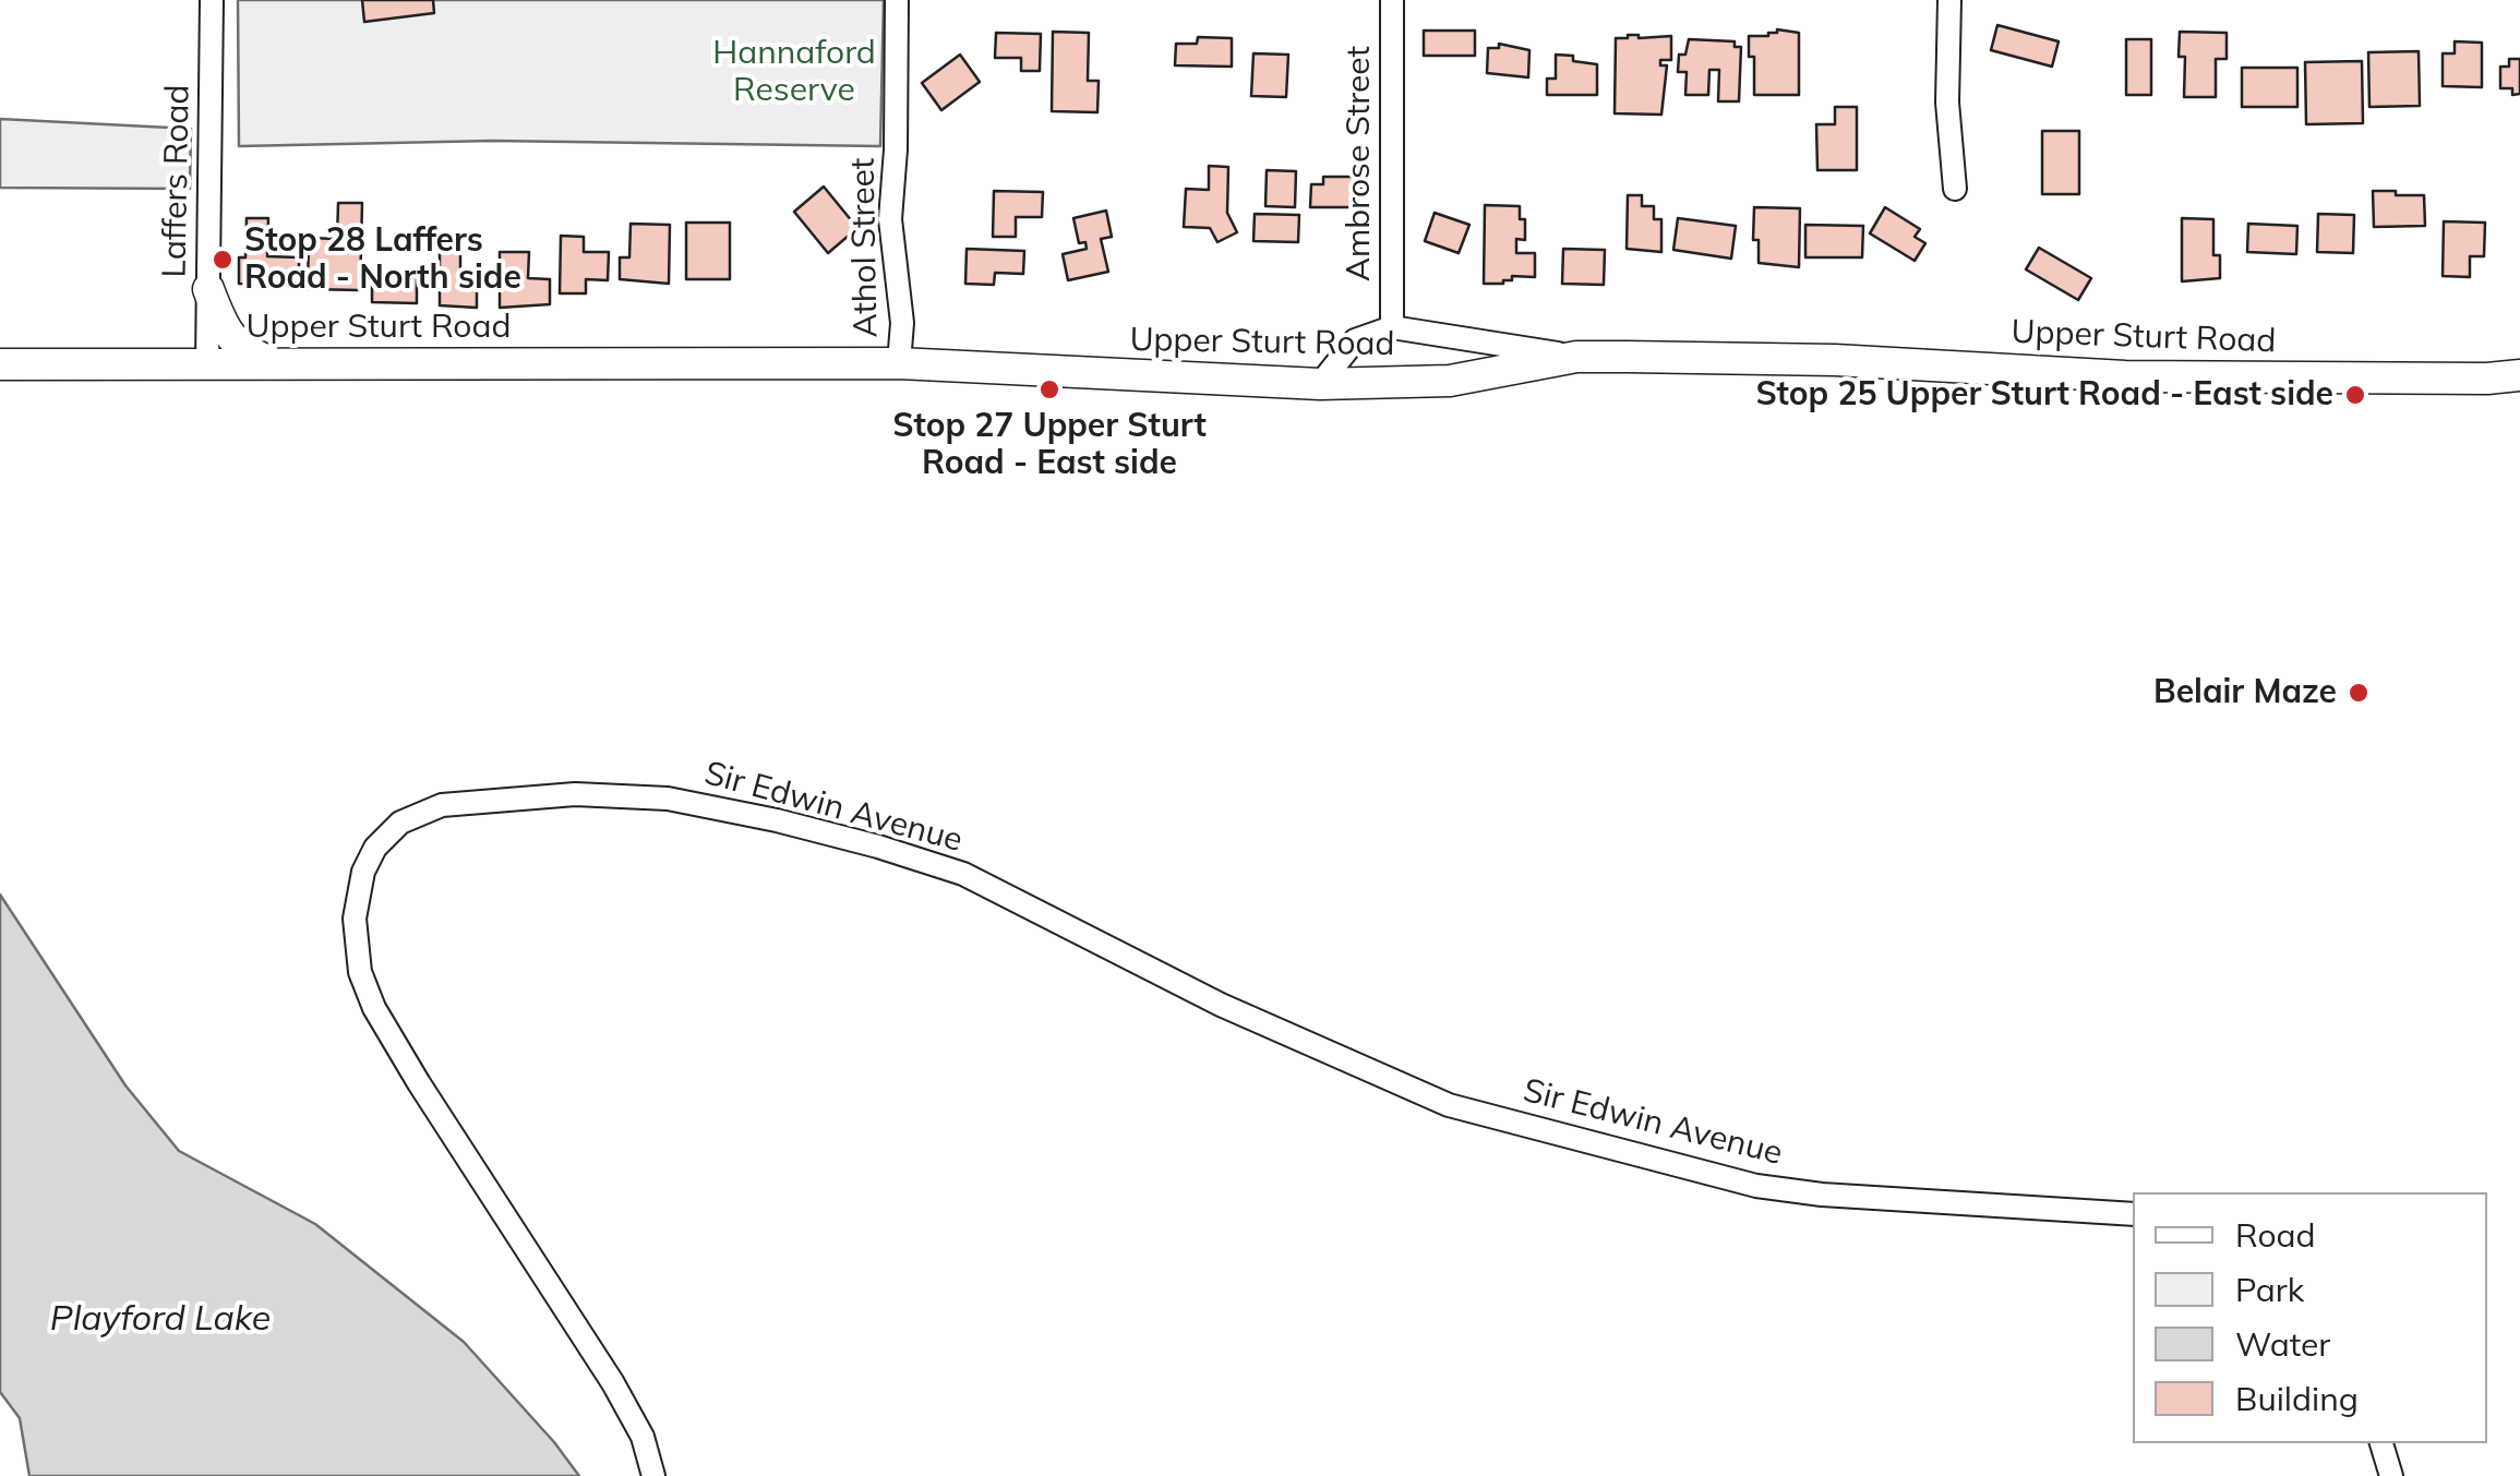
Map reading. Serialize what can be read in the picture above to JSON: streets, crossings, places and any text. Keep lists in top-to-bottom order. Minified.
{"streets":{"main road":["Upper Sturt Road"],"street":["Ambrose Street","Laffers Road","Athol Street","Sir Edwin Avenue"]},"crossings":[["Ambrose Street","Upper Sturt Road"],["Laffers Road","Upper Sturt Road"],["Athol Street","Upper Sturt Road"]],"water":["Playford Lake"],"parks":["Hannaford Reserve"],"places":["Stop 28 Laffers Road - North side","Stop 27 Upper Sturt Road - East side","Stop 25 Upper Sturt Road - East side","Belair Maze"],"legend":["Road","Park","Water","Building"]}
